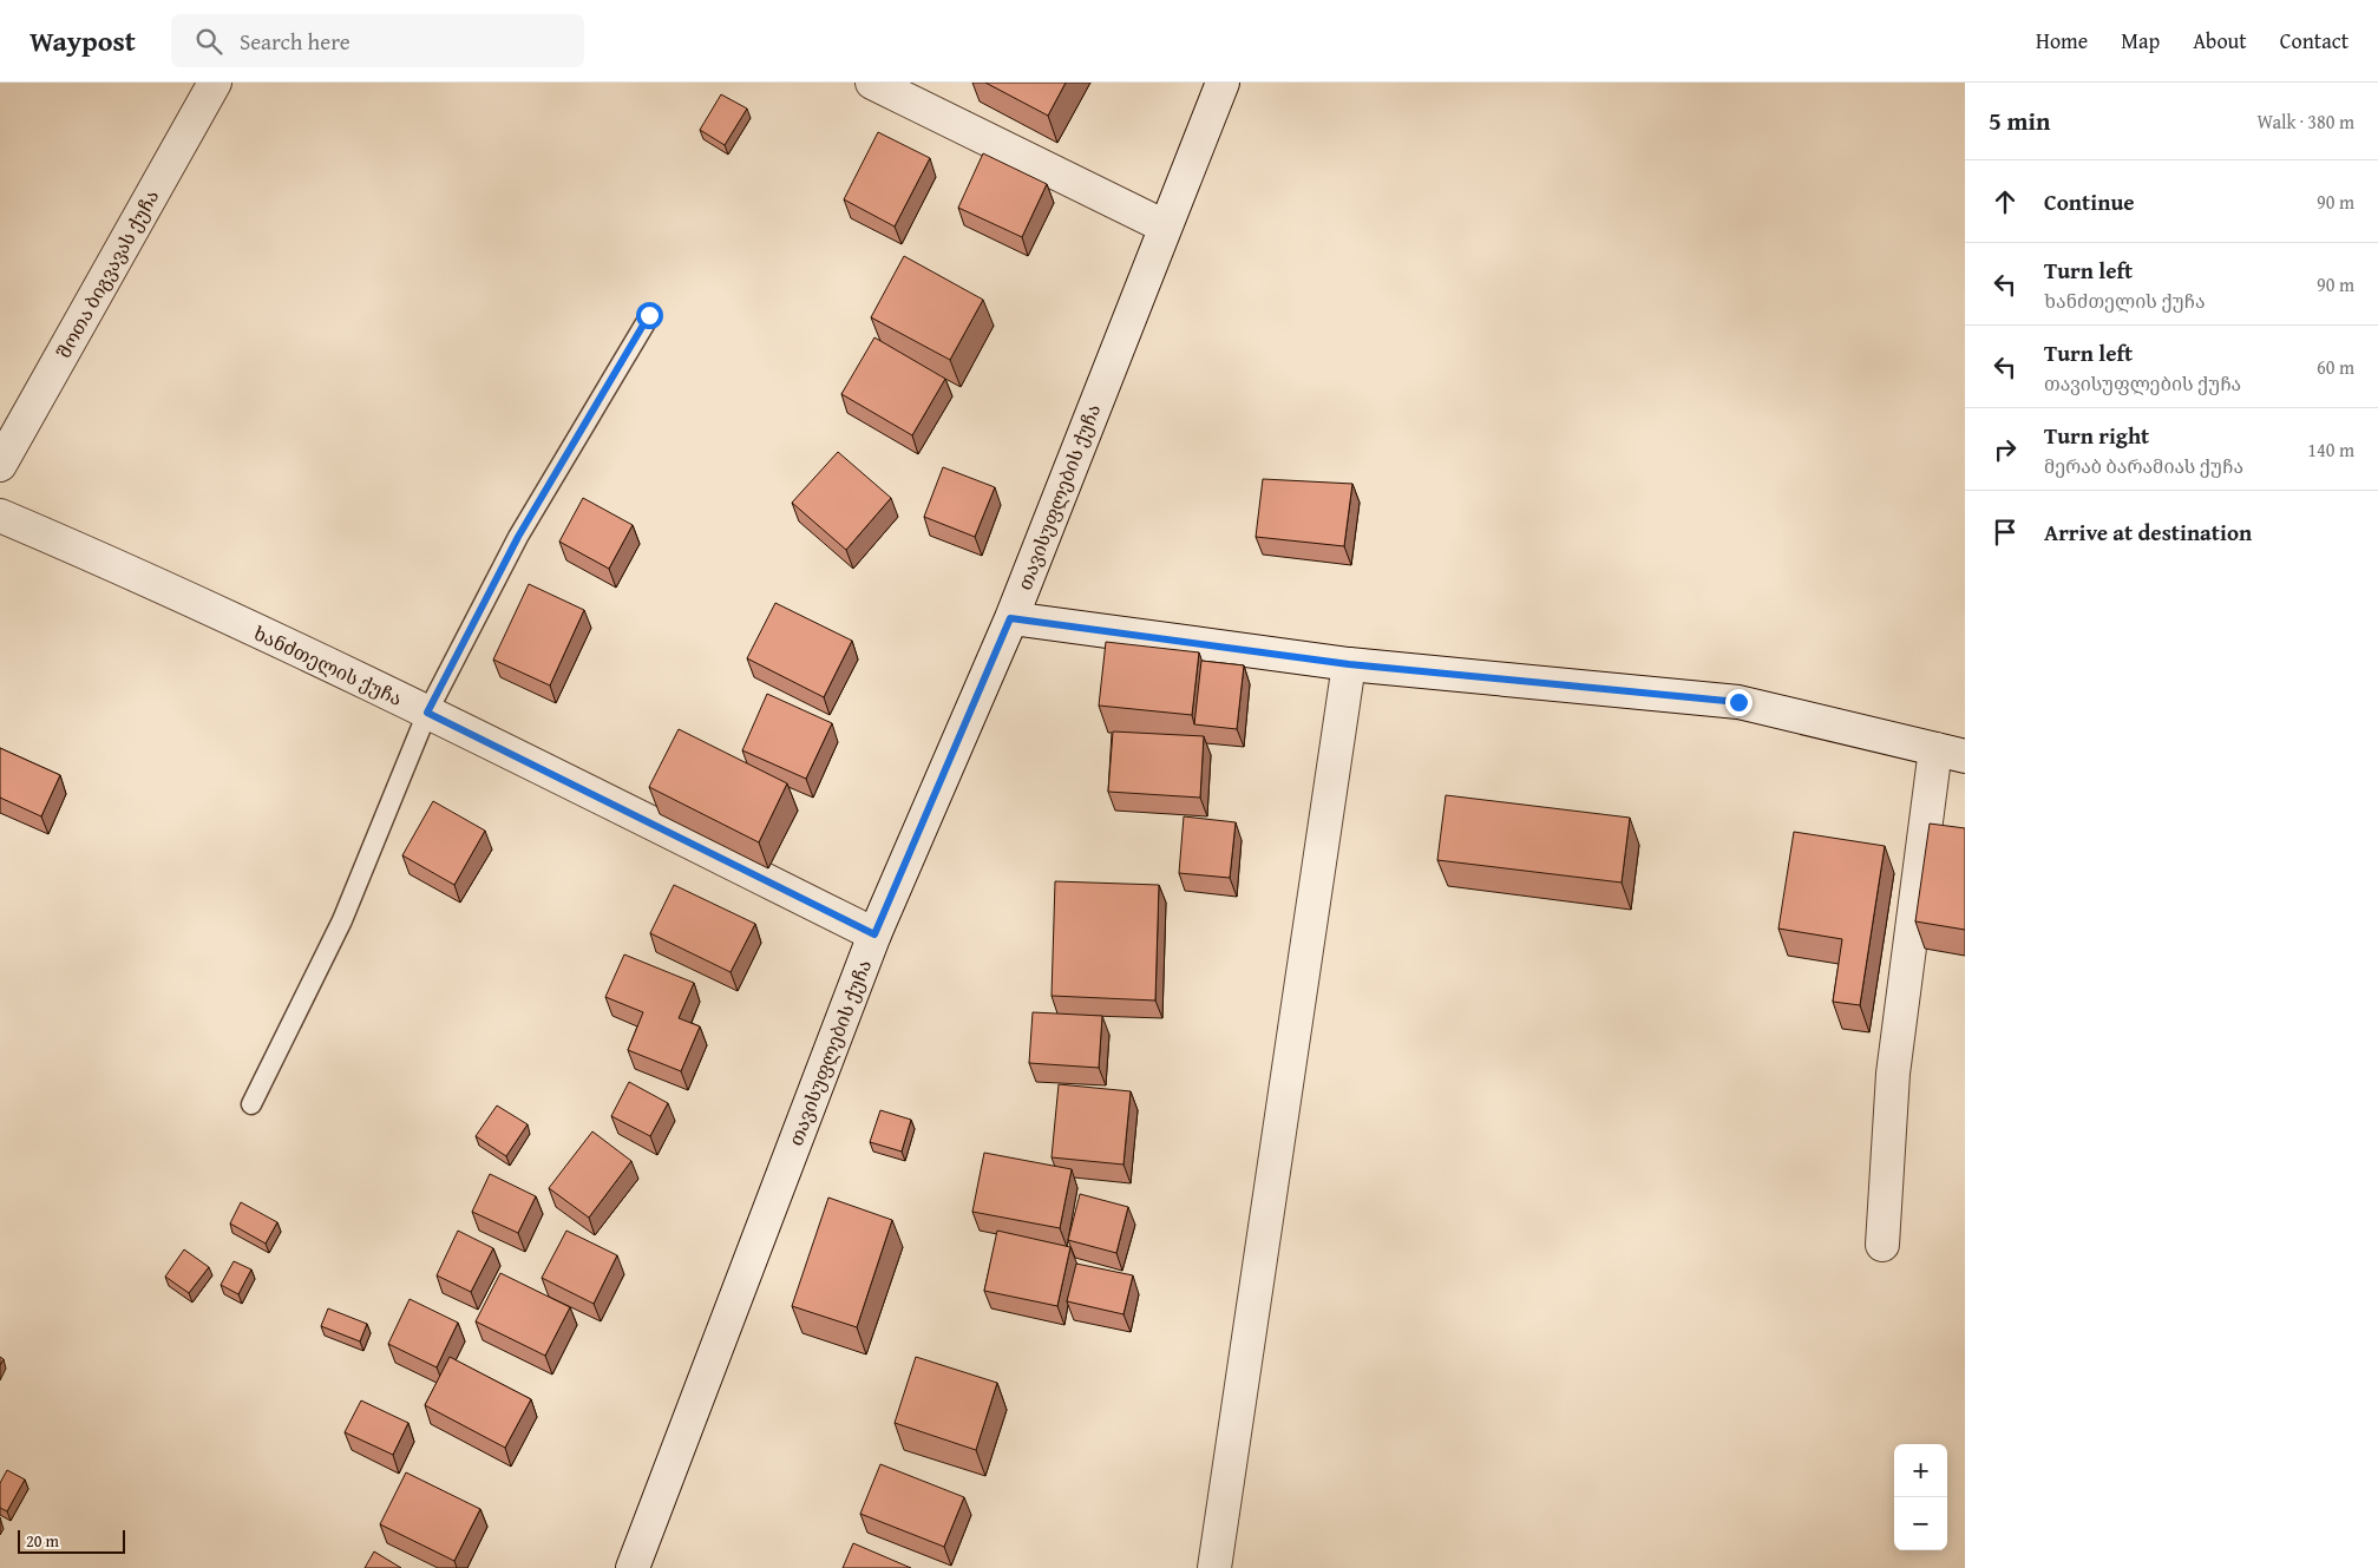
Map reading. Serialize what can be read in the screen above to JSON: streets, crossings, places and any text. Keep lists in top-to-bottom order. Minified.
{"streets":{"street":["შოთა ბიგვავას ქუჩა","თავისუფლების ქუჩა","ხანძთელის ქუჩა"]},"crossings":[["თავისუფლების ქუჩა","ხანძთელის ქუჩა"]],"scale_bar":"20 m","page":{"header":"Waypost","search":"Search here","nav":["Home","Map","About","Contact"],"heading":["5 min","Walk · 380 m"],"list":[["Continue","90 m"],["Turn left","ხანძთელის ქუჩა","90 m"],["Turn left","თავისუფლების ქუჩა","60 m"],["Turn right","მერაბ ბარამიას ქუჩა","140 m"],"Arrive at destination"],"map_buttons":["+","−"],"scale":"20 m"}}
